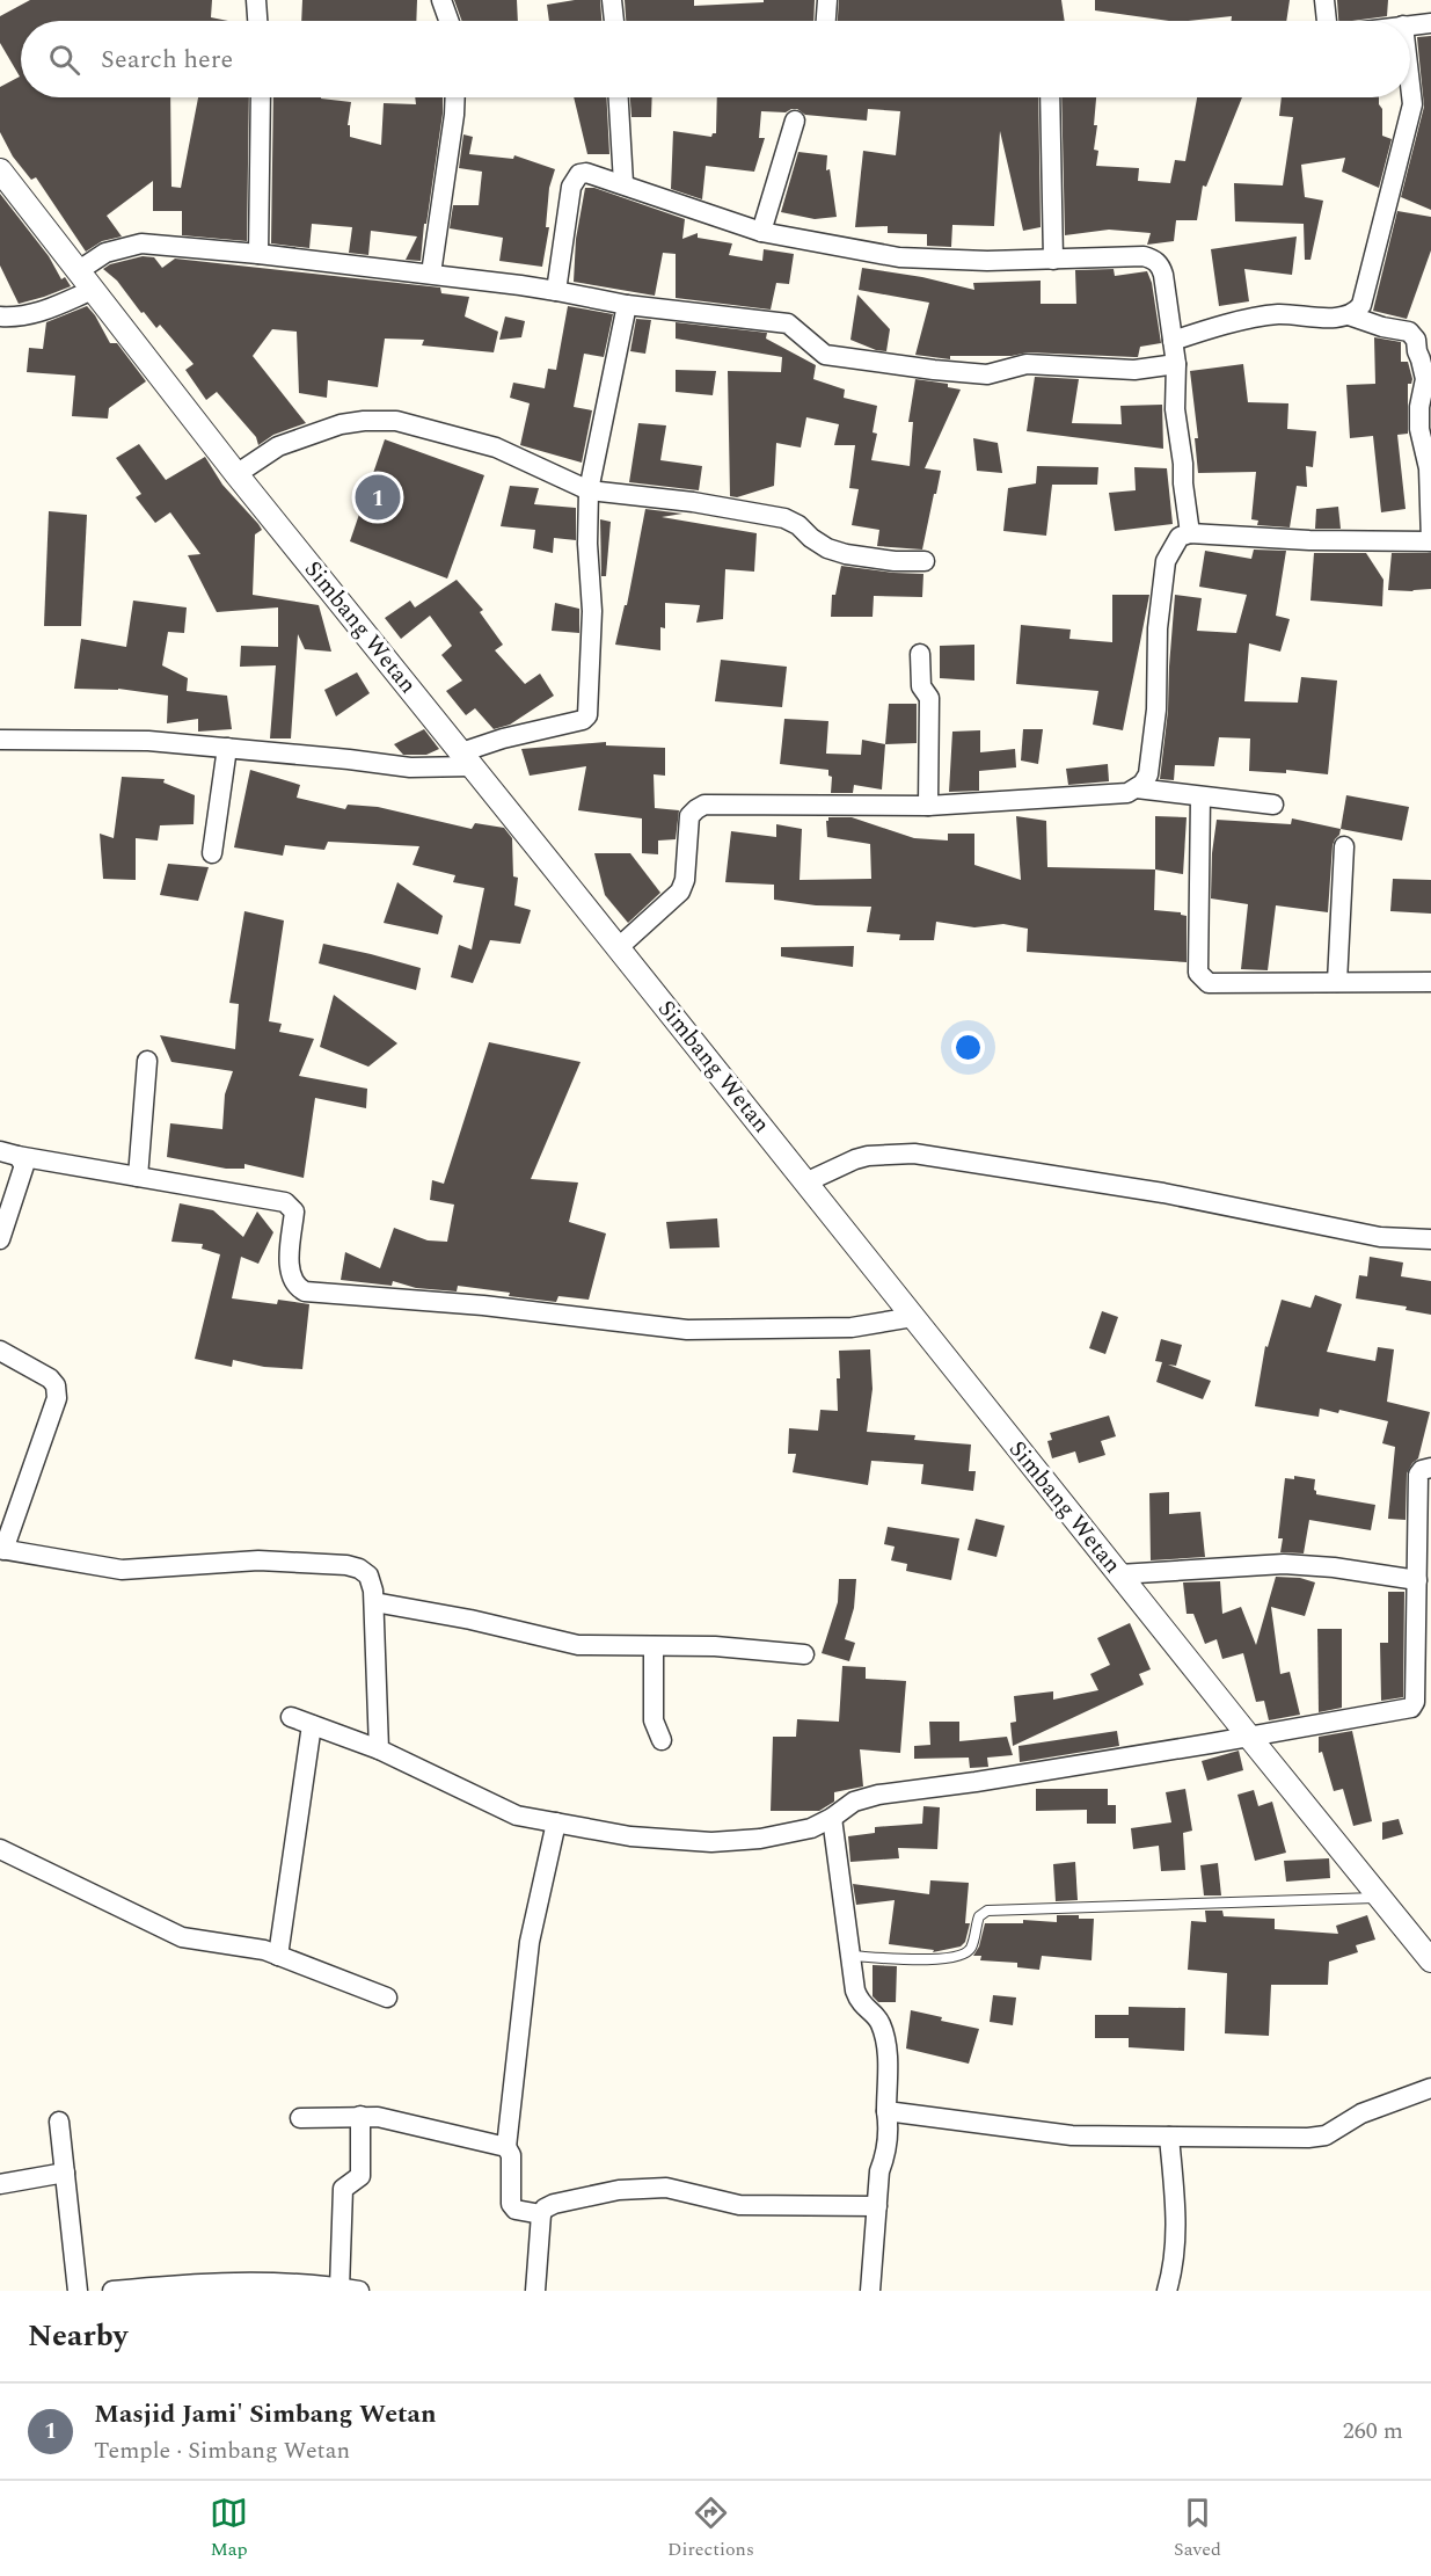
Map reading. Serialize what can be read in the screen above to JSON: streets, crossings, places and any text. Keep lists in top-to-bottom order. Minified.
{"streets":{"street":["Simbang Wetan"]},"page":{"search":"Search here","pins":"1","heading":"Nearby","list":[{"mark":"1","name":"Masjid Jami' Simbang Wetan","note":"Temple · Simbang Wetan","value":"260 m"}],"nav":["Map","Directions","Saved"]}}
